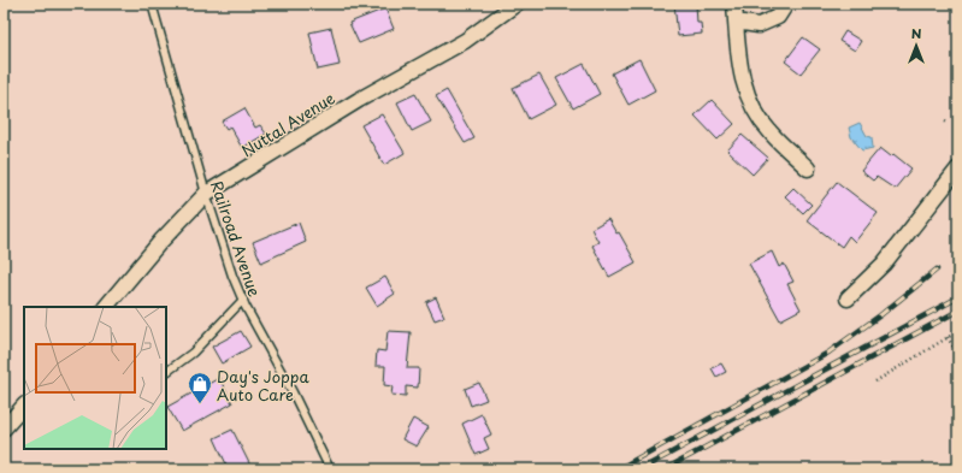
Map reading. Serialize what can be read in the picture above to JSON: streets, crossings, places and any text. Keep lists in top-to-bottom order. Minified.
{"streets":{"street":["Nuttal Avenue"],"lane":["Railroad Avenue"]},"crossings":[["Nuttal Avenue","Railroad Avenue"]],"places":{"shop":["Day's Joppa Auto Care"]},"north":"top"}
